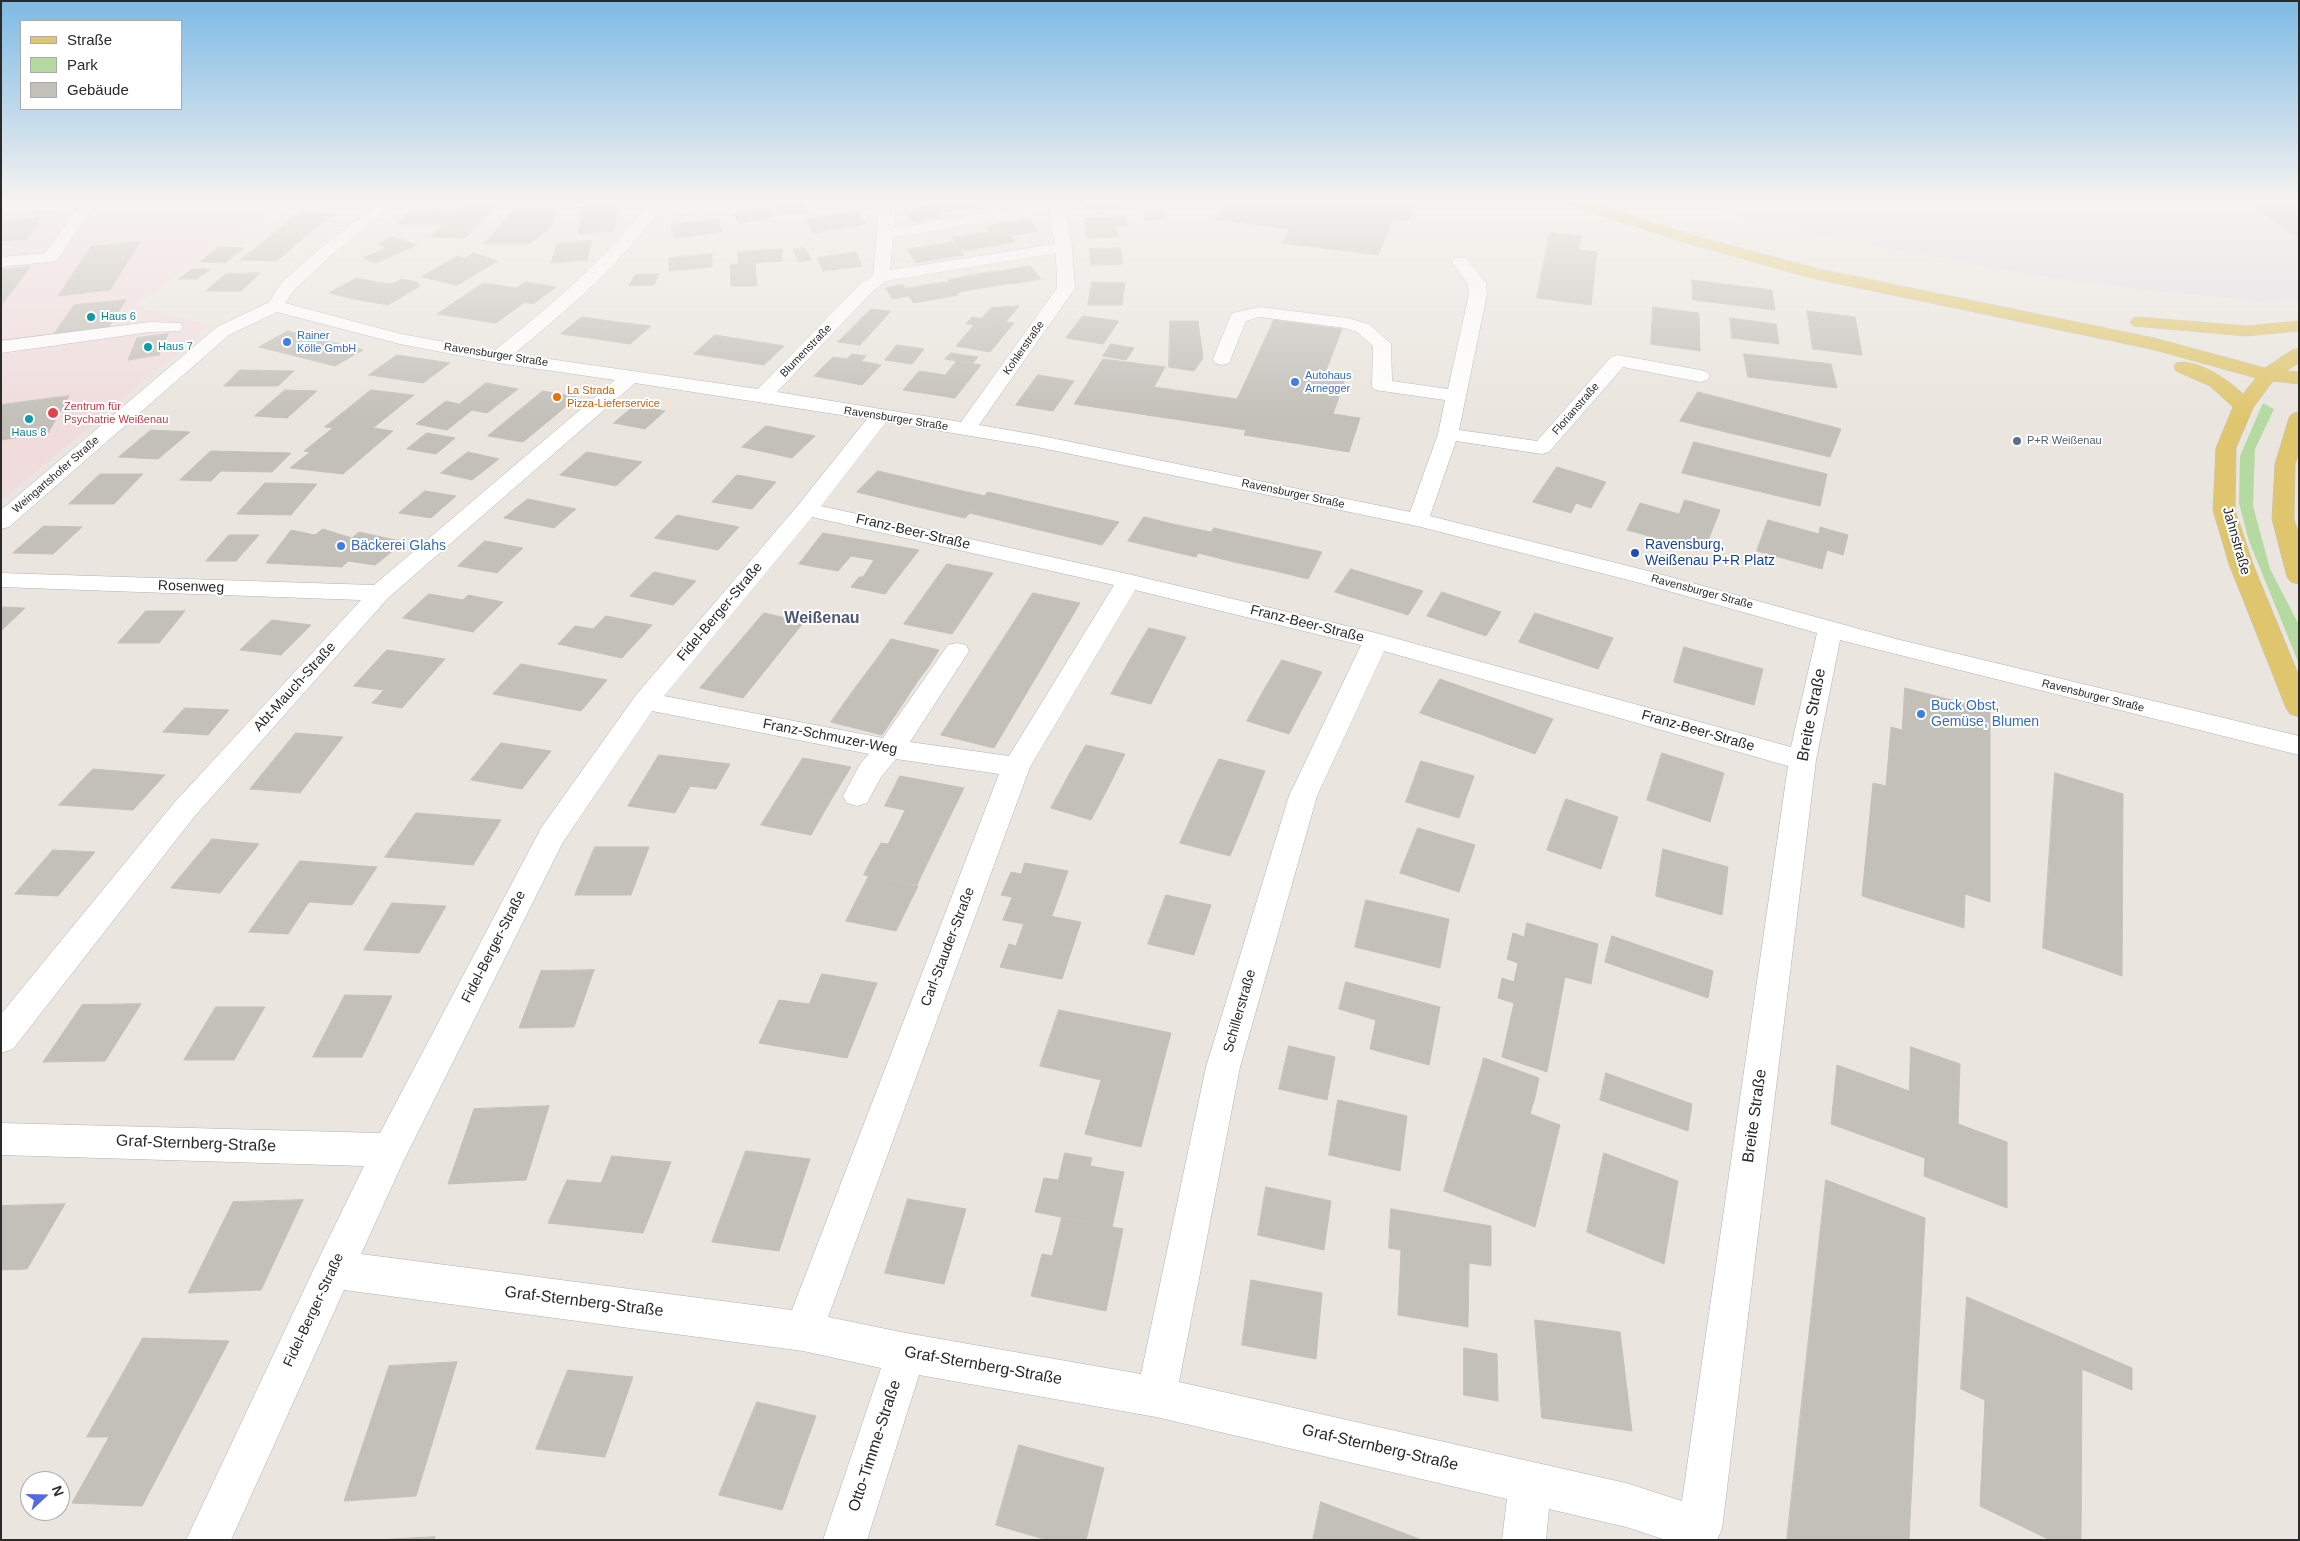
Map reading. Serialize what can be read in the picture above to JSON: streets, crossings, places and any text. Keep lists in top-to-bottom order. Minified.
{"streets":{"main road":["Jahnstraße"],"street":["Kohlerstraße","Blumenstraße","Ravensburger Straße","Florianstraße","Weingartshofer Straße","Franz-Beer-Straße","Rosenweg","Fidel-Berger-Straße","Abt-Mauch-Straße","Breite Straße","Franz-Schmuzer-Weg","Carl-Stauder-Straße","Schillerstraße","Graf-Sternberg-Straße","Otto-Timme-Straße"]},"crossings":[["Kohlerstraße","Ravensburger Straße"],["Blumenstraße","Ravensburger Straße"],["Ravensburger Straße","Weingartshofer Straße"],["Ravensburger Straße","Fidel-Berger-Straße"],["Ravensburger Straße","Abt-Mauch-Straße"],["Ravensburger Straße","Breite Straße"],["Franz-Beer-Straße","Fidel-Berger-Straße"],["Franz-Beer-Straße","Breite Straße"],["Franz-Beer-Straße","Carl-Stauder-Straße"],["Franz-Beer-Straße","Schillerstraße"],["Rosenweg","Abt-Mauch-Straße"],["Fidel-Berger-Straße","Franz-Schmuzer-Weg"],["Fidel-Berger-Straße","Graf-Sternberg-Straße"],["Breite Straße","Graf-Sternberg-Straße"],["Franz-Schmuzer-Weg","Carl-Stauder-Straße"],["Carl-Stauder-Straße","Graf-Sternberg-Straße"],["Schillerstraße","Graf-Sternberg-Straße"],["Graf-Sternberg-Straße","Otto-Timme-Straße"]],"districts":["Weißenau"],"places":["Haus 6","Rainer Kölle GmbH","Haus 7","Autohaus Arnegger","La Strada Pizza-Lieferservice","Zentrum für Psychatrie Weißenau","Haus 8","P+R Weißenau","Bäckerei Glahs","Ravensburg, Weißenau P+R Platz","Buck Obst, Gemüse, Blumen"],"legend":["Straße","Park","Gebäude"],"north":"right"}
